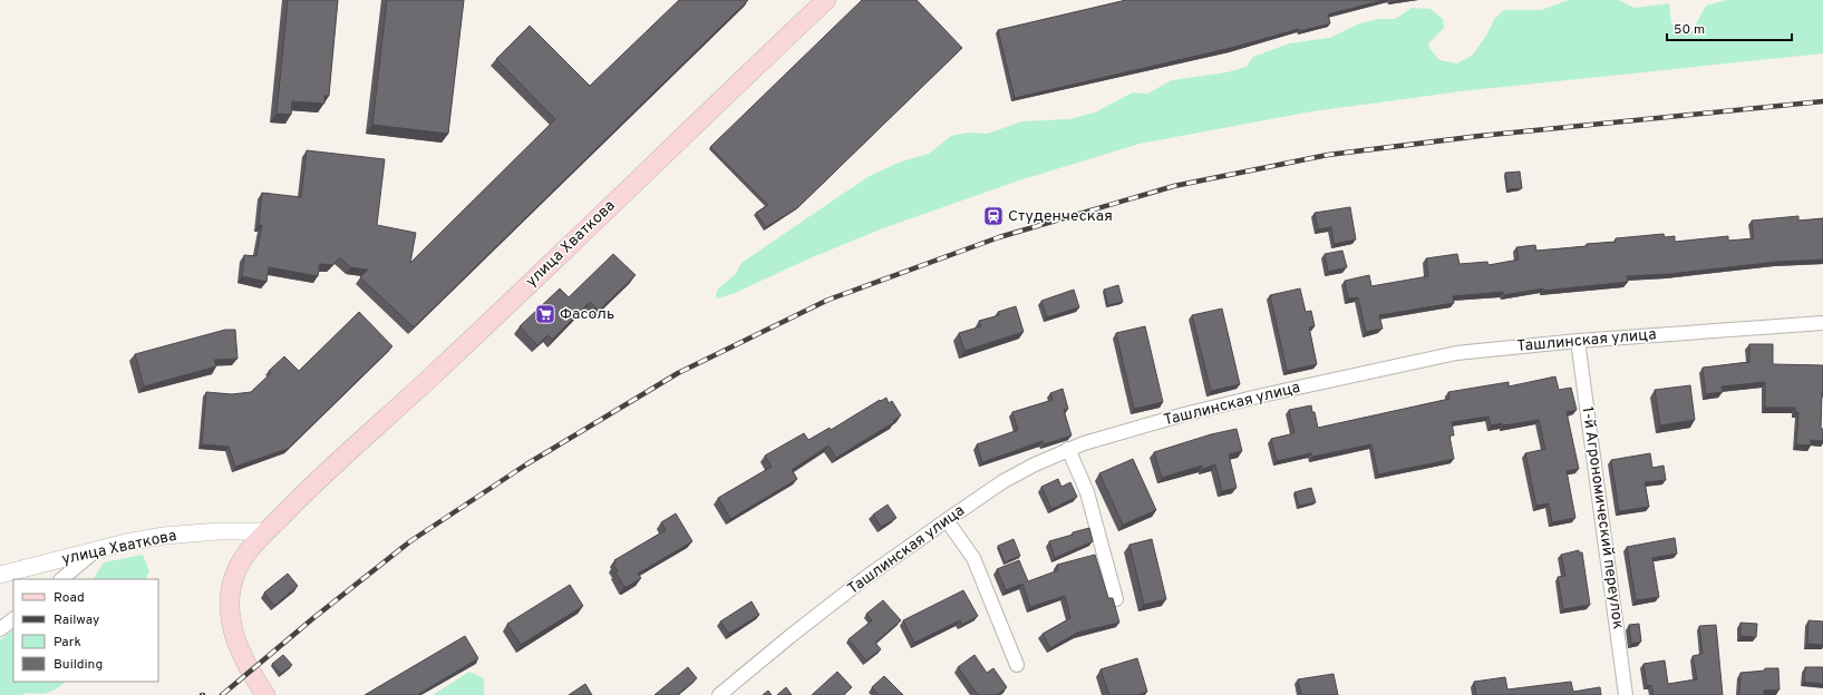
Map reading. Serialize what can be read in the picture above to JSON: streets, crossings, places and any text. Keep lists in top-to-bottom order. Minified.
{"streets":{"main road":["улица Хваткова"],"street":["Ташлинская улица","1-й Агрономический переулок"]},"crossings":[["Ташлинская улица","1-й Агрономический переулок"]],"places":{"station":["Студенческая"],"supermarket":["Фасоль"]},"legend":["Road","Railway","Park","Building"],"scale_bar":"50 m"}
